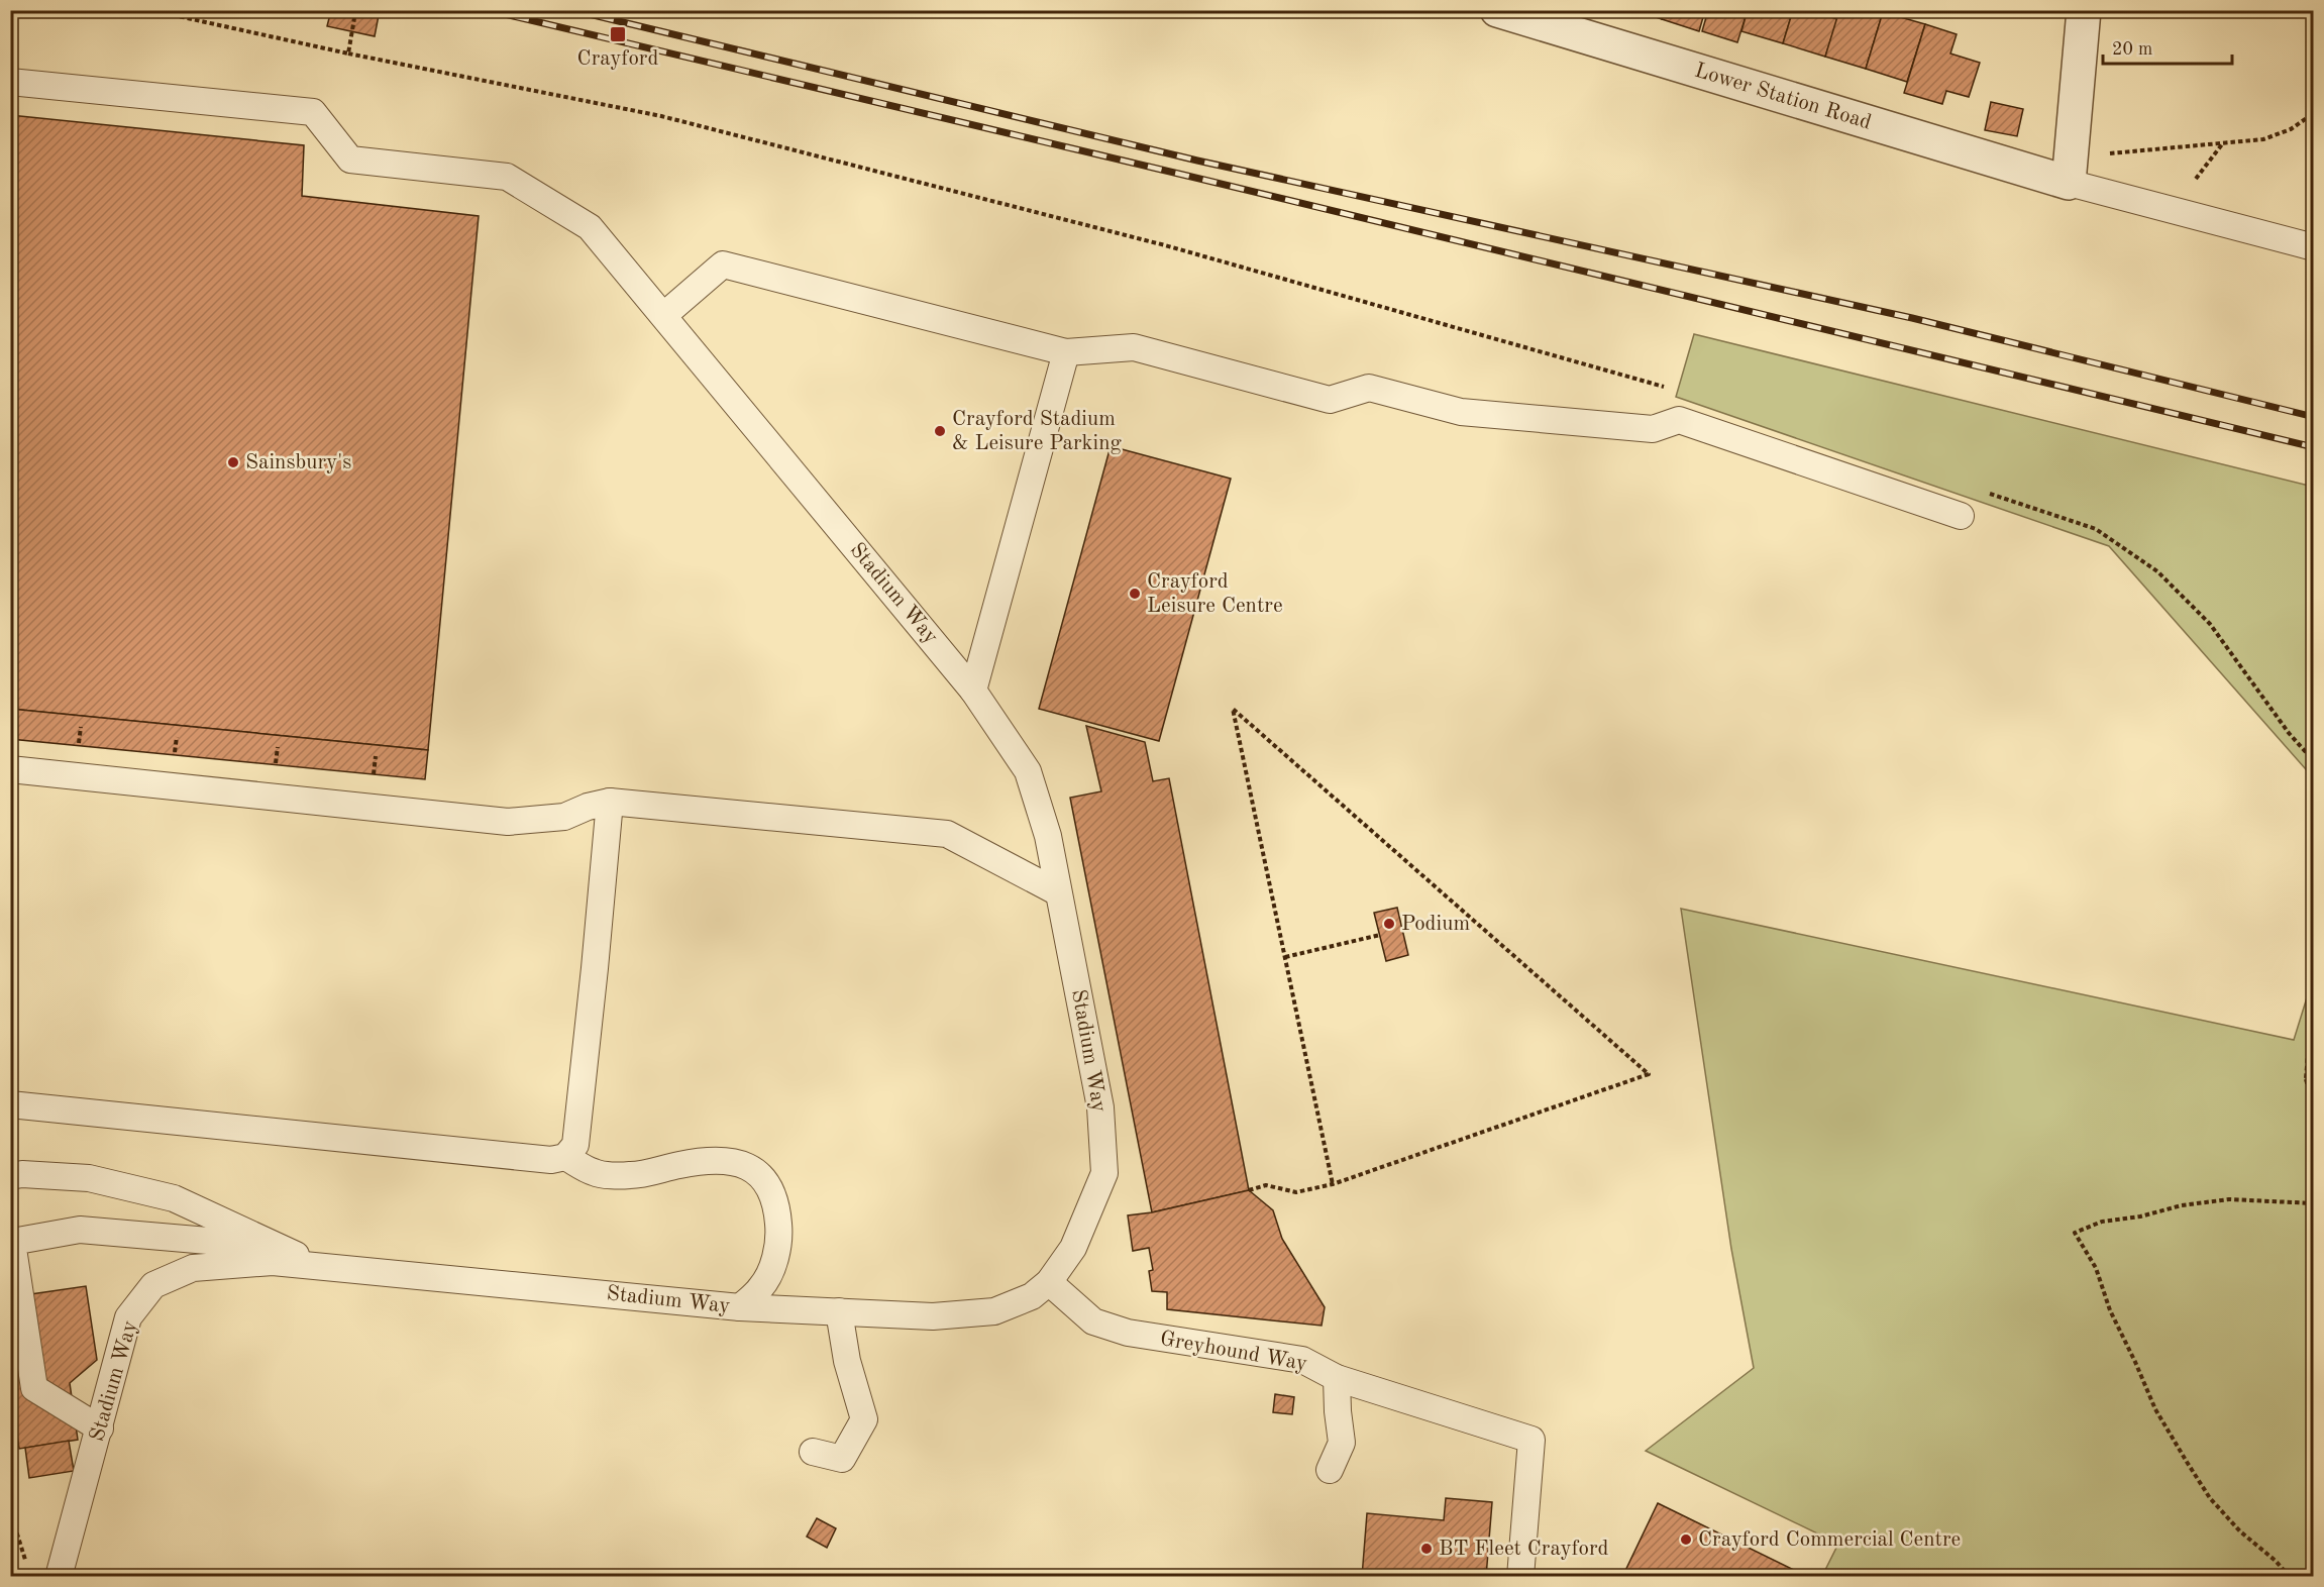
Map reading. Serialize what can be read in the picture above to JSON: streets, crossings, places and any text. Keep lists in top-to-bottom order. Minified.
{"streets":{"street":["Lower Station Road"],"lane":["Stadium Way","Greyhound Way"]},"crossings":[["Stadium Way","Greyhound Way"]],"places":{"transit":["Crayford"],"other":["Crayford Stadium & Leisure Parking","Sainsbury's","Crayford Leisure Centre","Podium","Crayford Commercial Centre","BT Fleet Crayford"]},"scale_bar":"20 m"}
